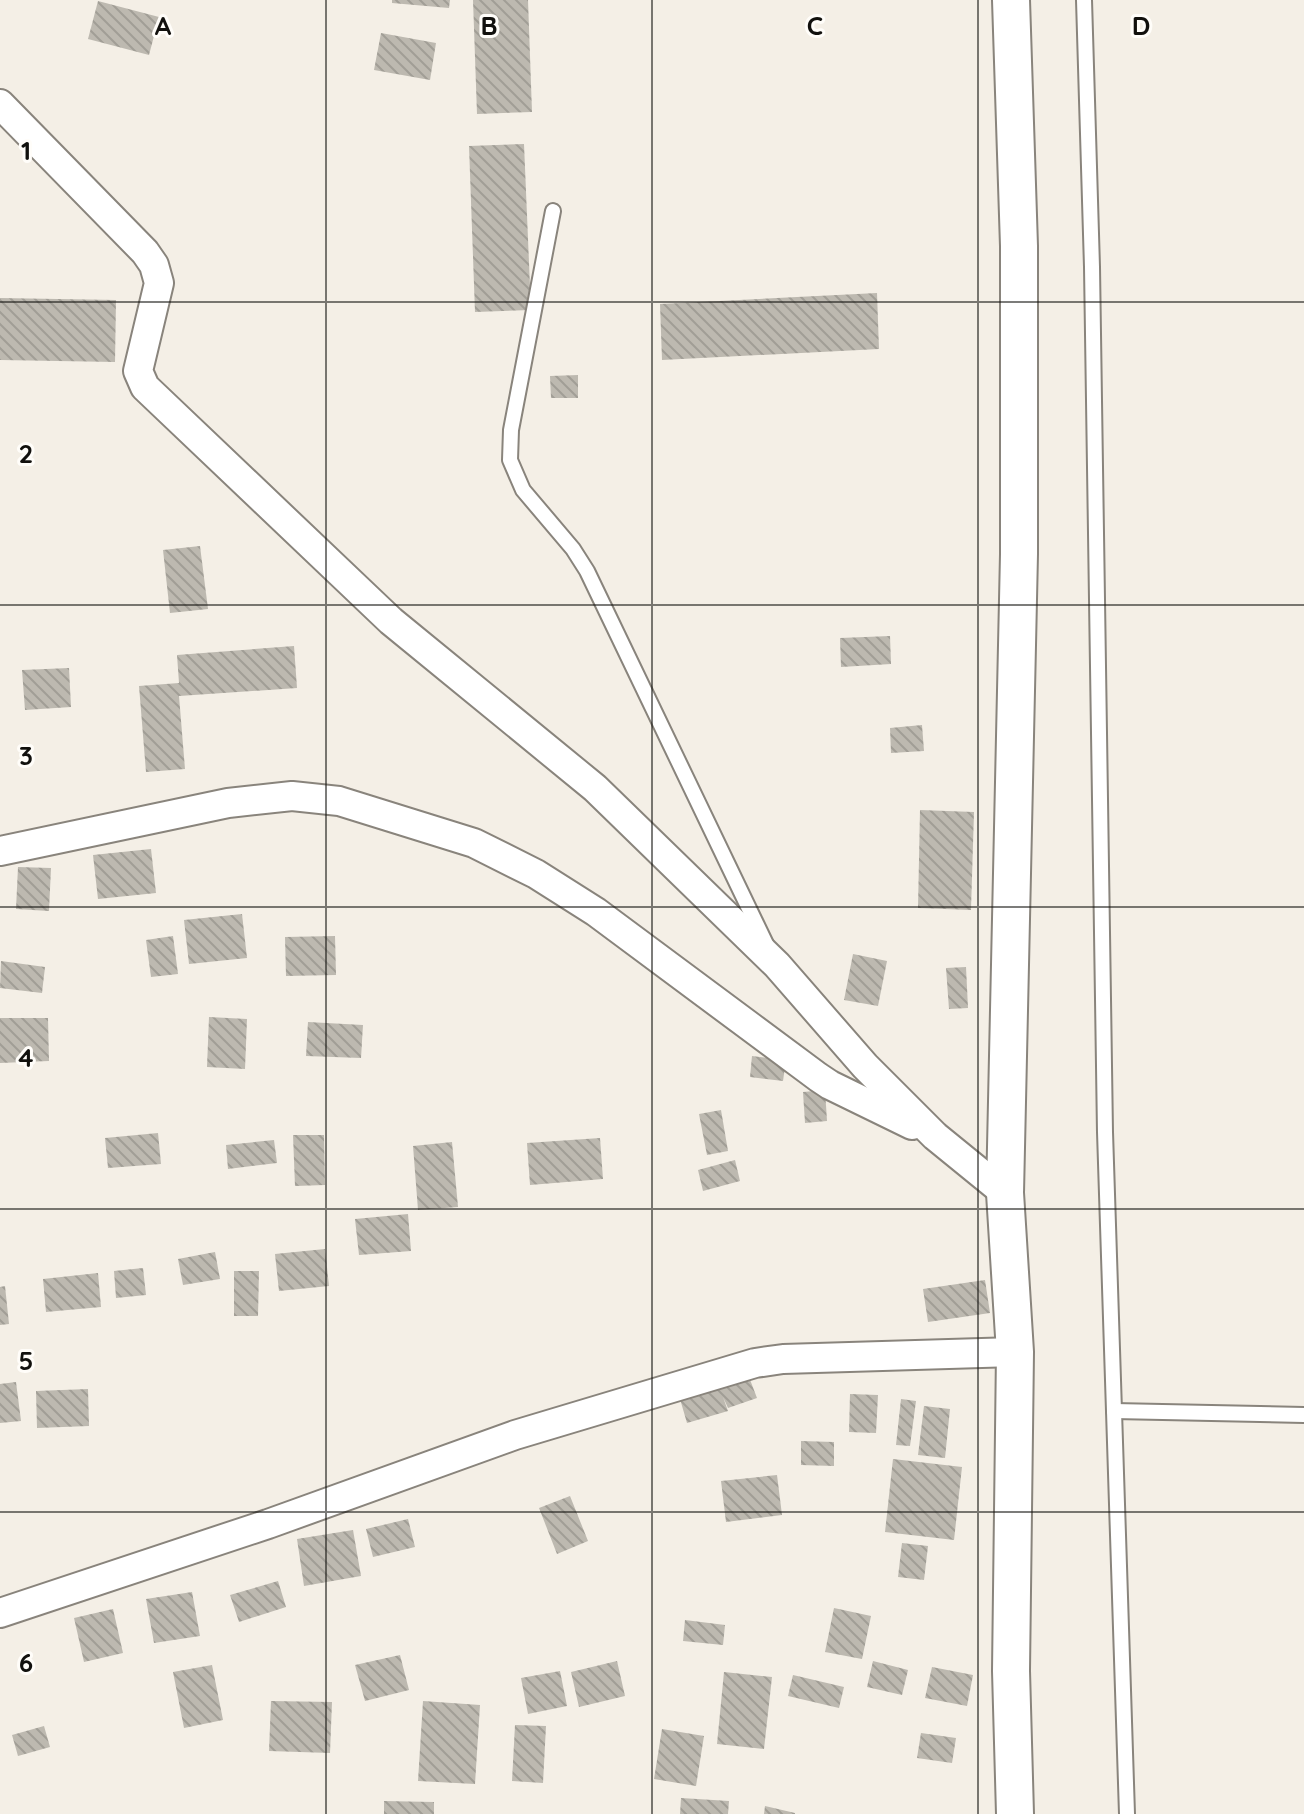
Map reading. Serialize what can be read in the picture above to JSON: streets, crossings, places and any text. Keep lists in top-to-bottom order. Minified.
{"grid":{"columns":["A","B","C","D"],"rows":["1","2","3","4","5","6"]}}
